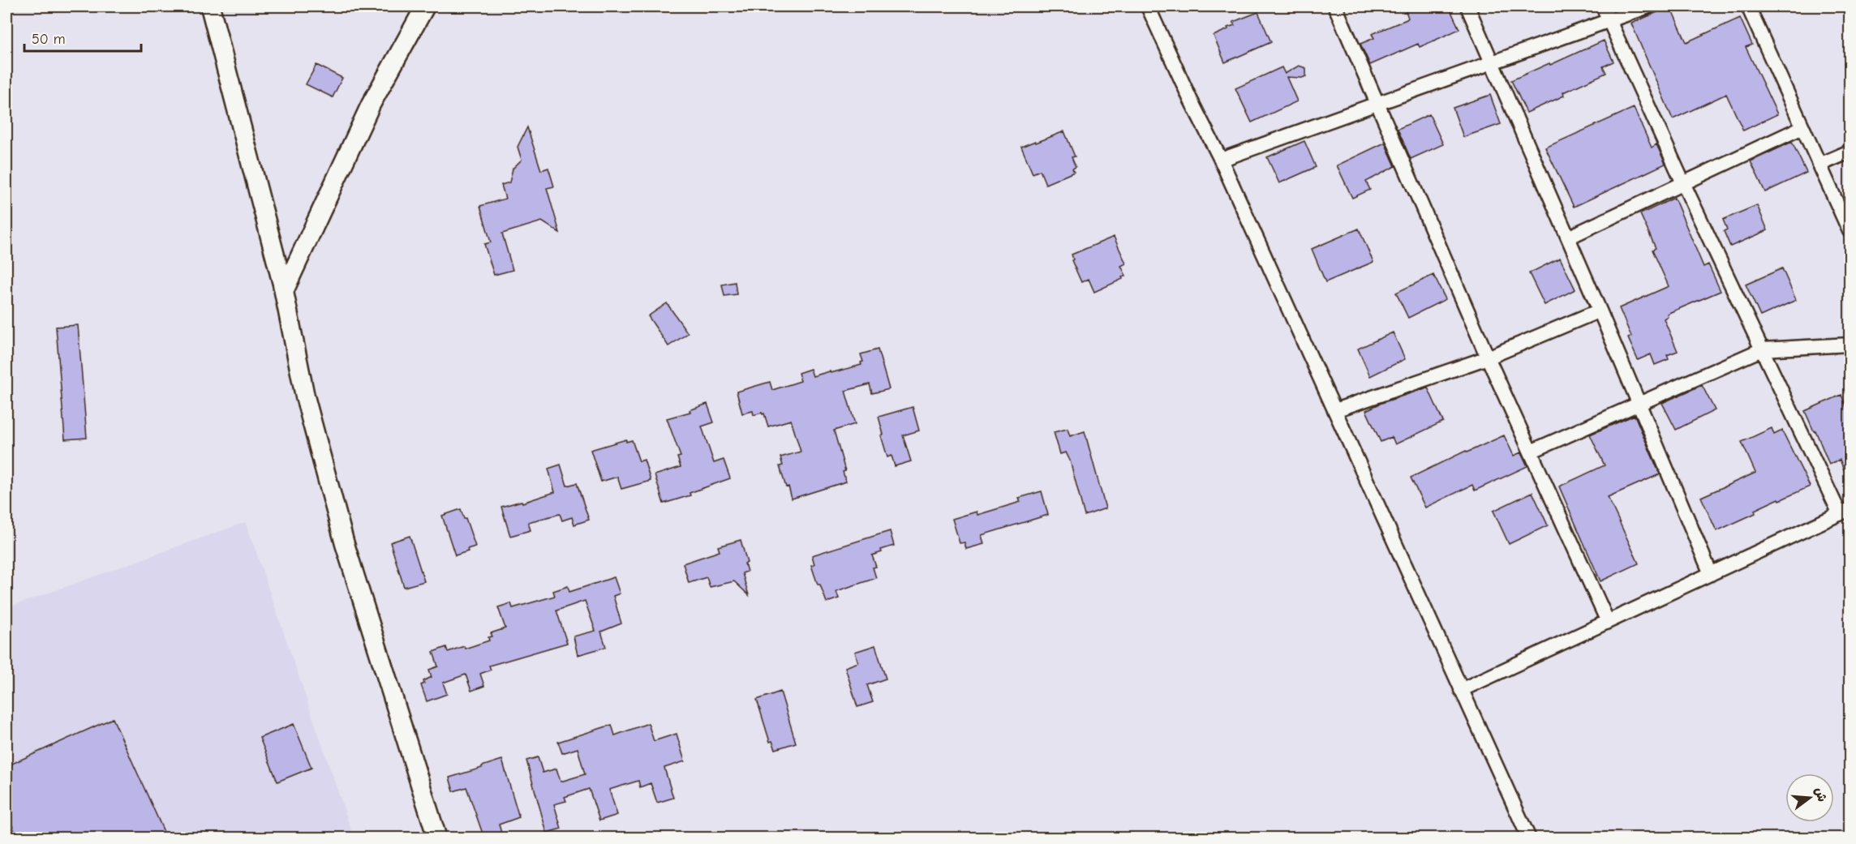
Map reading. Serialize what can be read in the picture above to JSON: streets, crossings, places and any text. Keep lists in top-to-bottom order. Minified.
{"scale_bar":"50 m","north":"right"}
